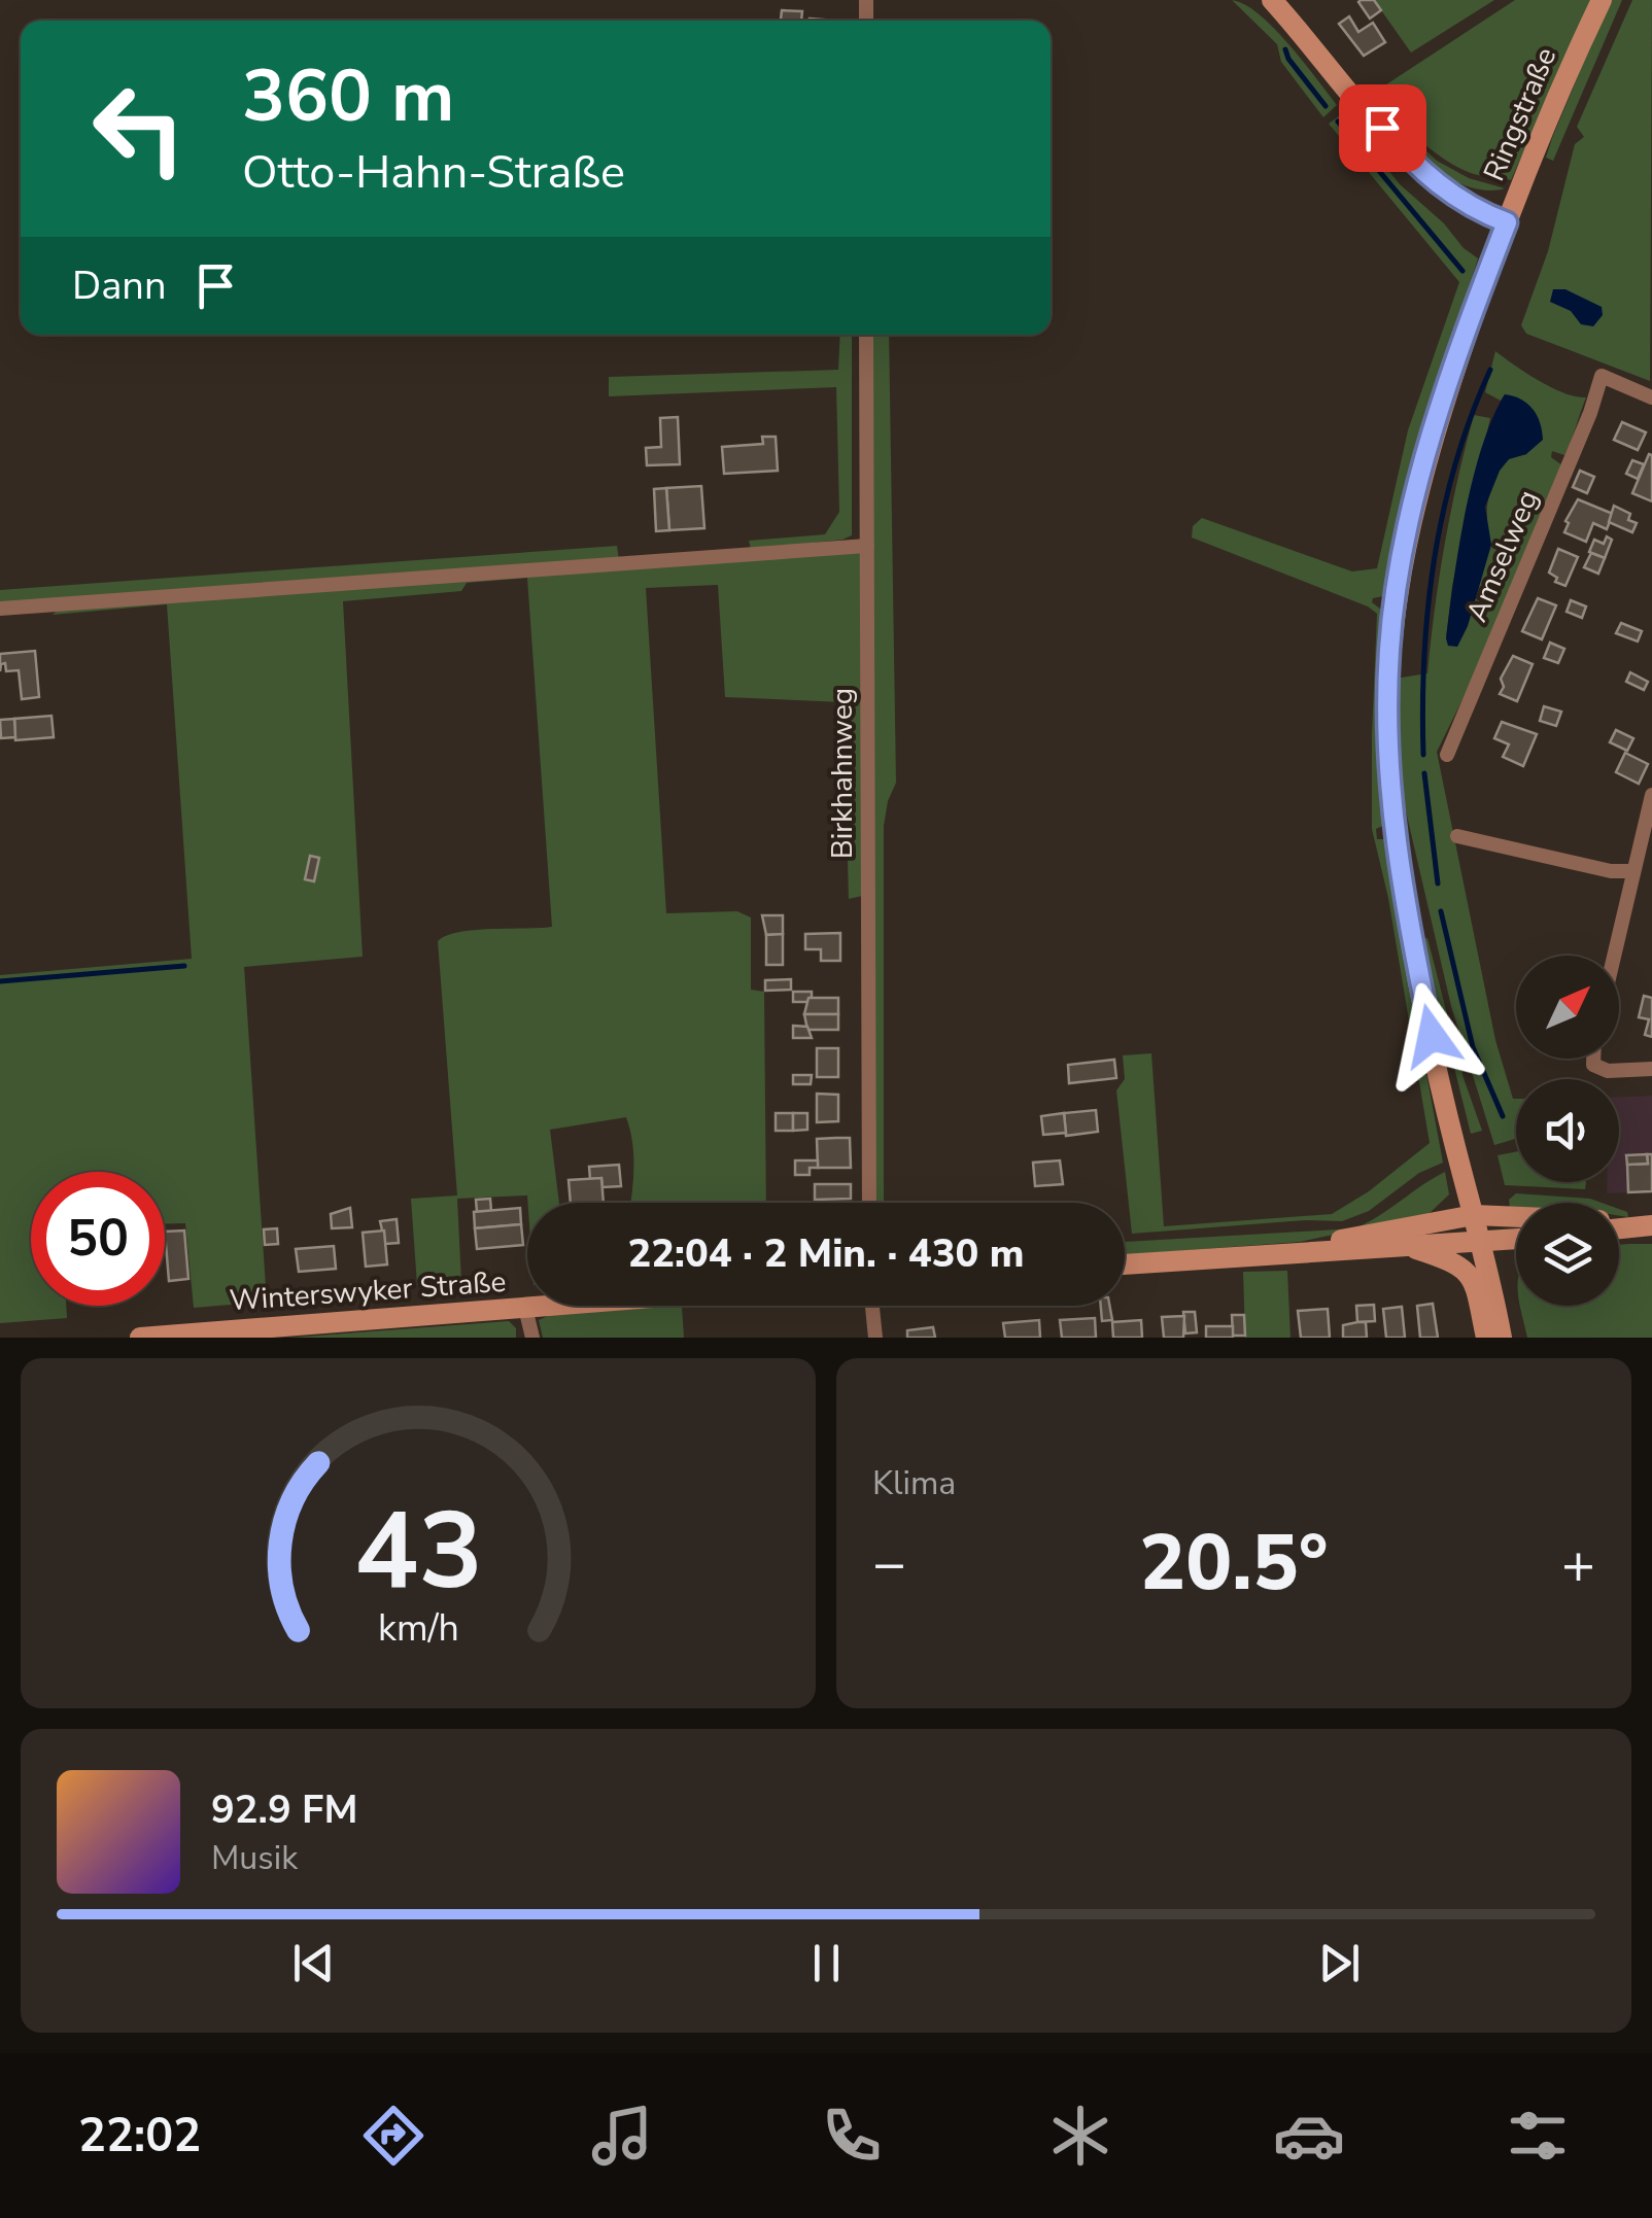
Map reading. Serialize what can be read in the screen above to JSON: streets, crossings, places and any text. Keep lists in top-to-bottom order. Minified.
{"streets":{"street":["Ringstraße","Amselweg","Birkhahnweg","Winterswyker Straße"]},"north":"top right","page":{"turn":["360 m","Otto-Hahn-Straße"],"then":"Dann","limit":"50","trip":"22:04 · 2 Min. · 430 m","tile":"Klima","heat":["−","20.5°","+"],"song":["92.9 FM","Musik"],"tabs":"22:02","gauge":["43","km/h"]}}
